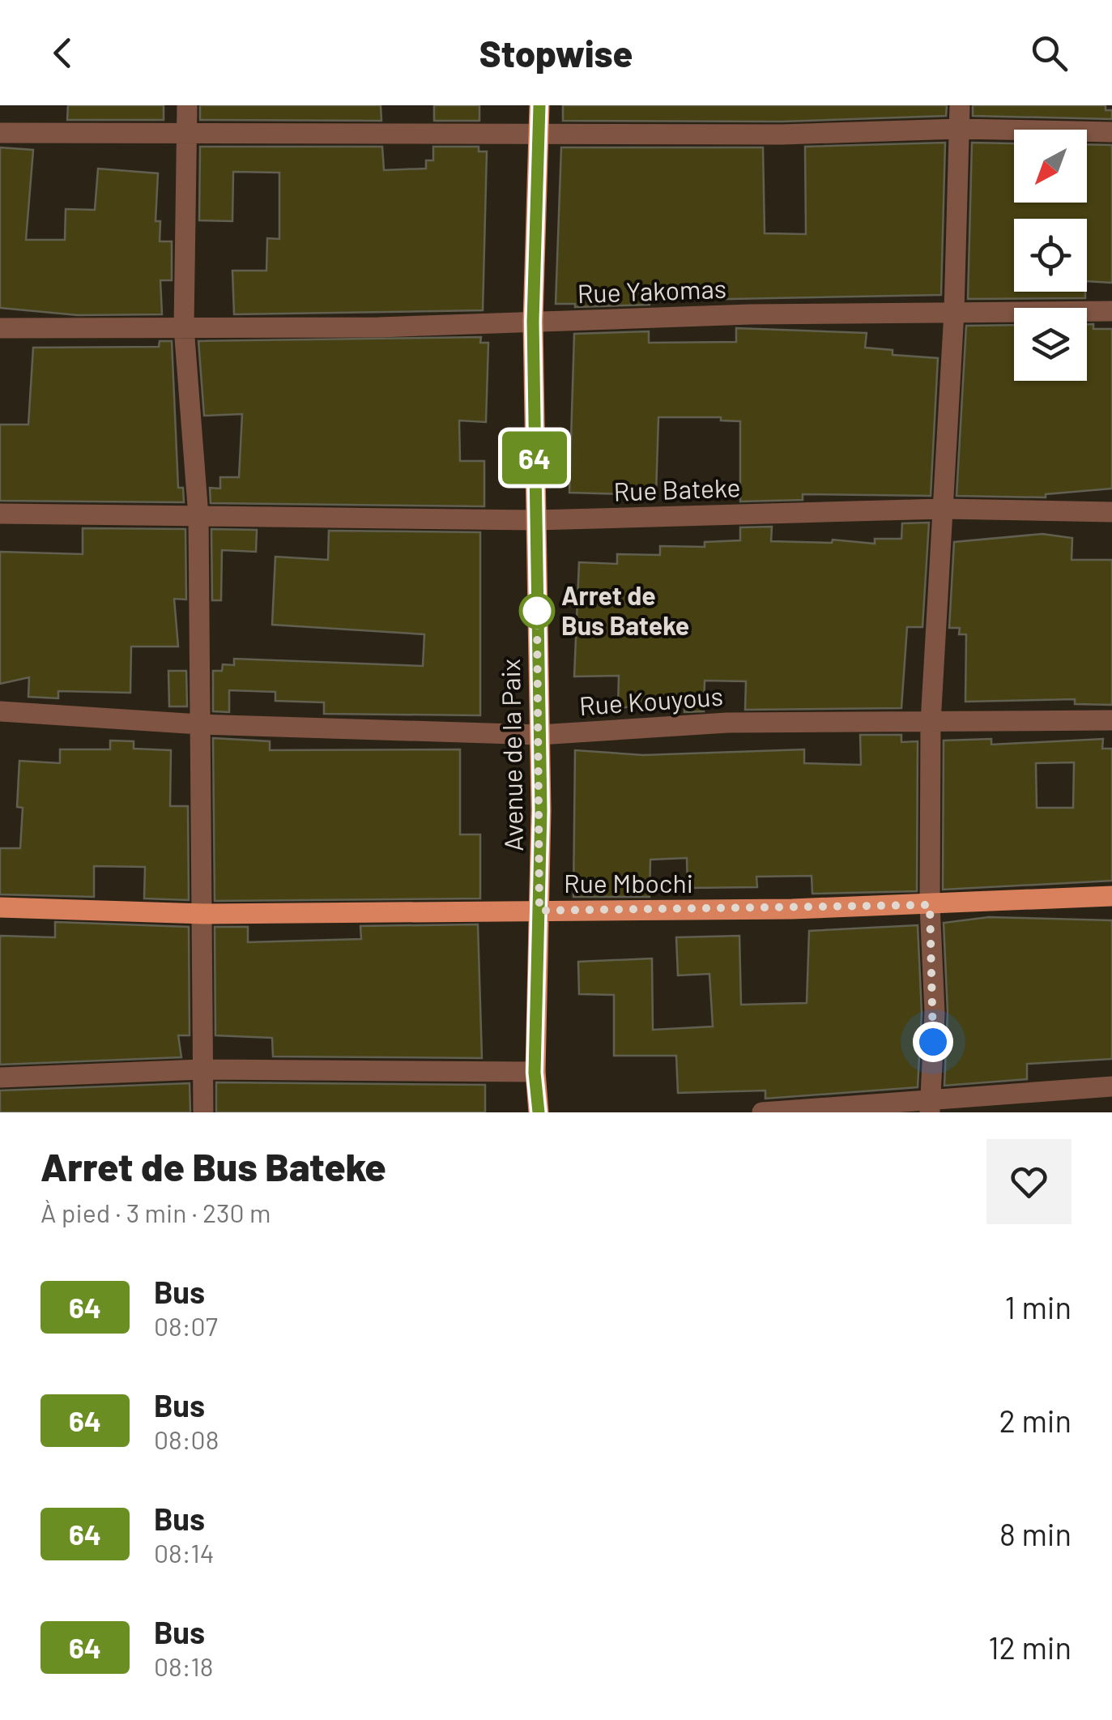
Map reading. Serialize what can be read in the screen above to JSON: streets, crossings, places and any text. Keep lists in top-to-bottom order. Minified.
{"streets":{"main road":["Avenue de la Paix","Rue Mbochi"],"street":["Rue Yakomas","Rue Bateke","Rue Kouyous"]},"crossings":[["Rue Yakomas","Avenue de la Paix"],["Rue Bateke","Avenue de la Paix"],["Rue Kouyous","Avenue de la Paix"],["Avenue de la Paix","Rue Mbochi"]],"places":["Arret de Bus Bateke"],"lines":["bus line 64"],"north":"bottom left","page":{"header":"Stopwise","on_map":"64","heading":["Arret de Bus Bateke","À pied · 3 min · 230 m"],"list":[{"mark":"64","name":"Bus","note":"08:07","value":"1 min"},{"mark":"64","name":"Bus","note":"08:08","value":"2 min"},{"mark":"64","name":"Bus","note":"08:14","value":"8 min"},{"mark":"64","name":"Bus","note":"08:18","value":"12 min"}]}}
